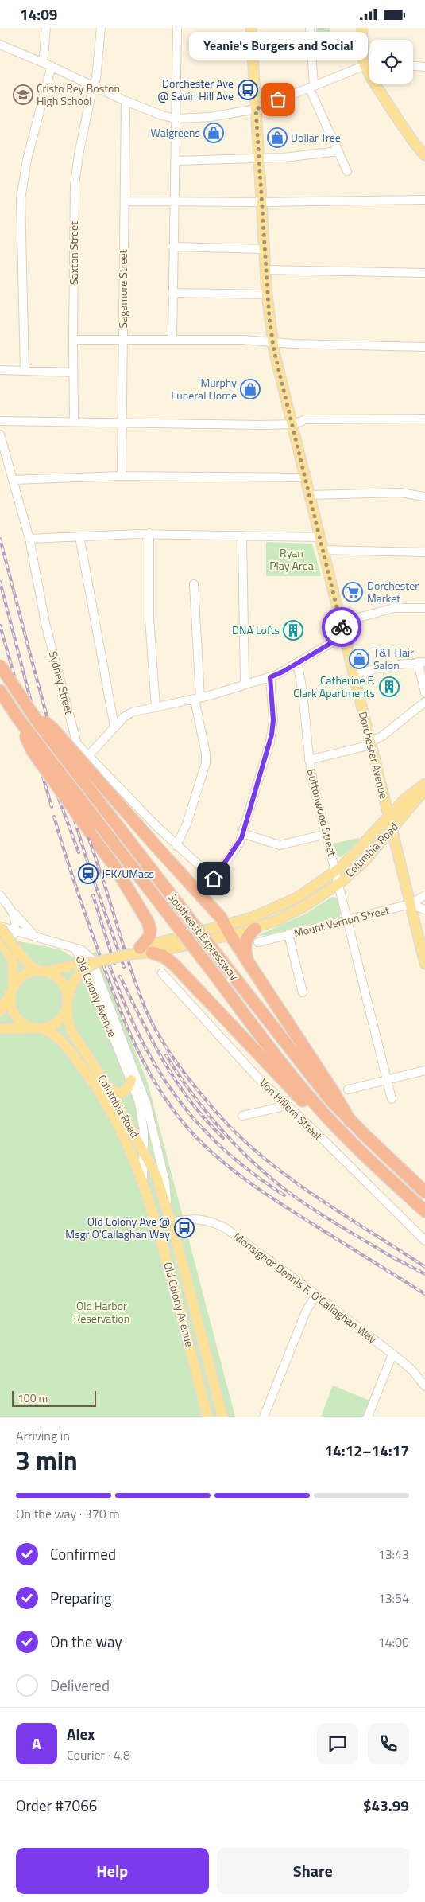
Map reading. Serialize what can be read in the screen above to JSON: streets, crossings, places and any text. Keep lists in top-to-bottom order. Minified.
{"streets":{"highway":["Southeast Expressway"],"main road":["Dorchester Avenue","Columbia Road","Old Colony Avenue"],"street":["Saxton Street","Sagamore Street","Sydney Street","Buttonwood Street","Mount Vernon Street","Von Hillern Street","Monsignor Dennis F. O'Callaghan Way"]},"crossings":[["Dorchester Avenue","Columbia Road"],["Dorchester Avenue","Mount Vernon Street"],["Buttonwood Street","Columbia Road"],["Buttonwood Street","Mount Vernon Street"],["Columbia Road","Old Colony Avenue"],["Old Colony Avenue","Monsignor Dennis F. O'Callaghan Way"]],"parks":["Ryan Play Area","Old Harbor Reservation"],"places":{"bus stop":["Dorchester Ave @ Savin Hill Ave","Old Colony Ave @ Msgr O'Callaghan Way"],"school or university":["Cristo Rey Boston High School"],"other":["Yeanie's Burgers and Social"],"shop":["Walgreens","Dollar Tree","Murphy Funeral Home","T&T Hair Salon"],"supermarket":["Dorchester Market"],"building":["DNA Lofts","Catherine F. Clark Apartments"],"station":["JFK/UMass"]},"scale_bar":"100 m","page":{"status":"14:09","bubble":"Yeanie's Burgers and Social","scale":"100 m","heading":["3 min","Arriving in","14:12–14:17"],"panel":["Alex","Courier · 4.8","Order #7066","$43.99"],"bar":"On the way · 370 m","list":[["Confirmed","13:43"],["Preparing","13:54"],["On the way","14:00"],"Delivered"],"round":"A","buttons":["Help","Share"]}}
